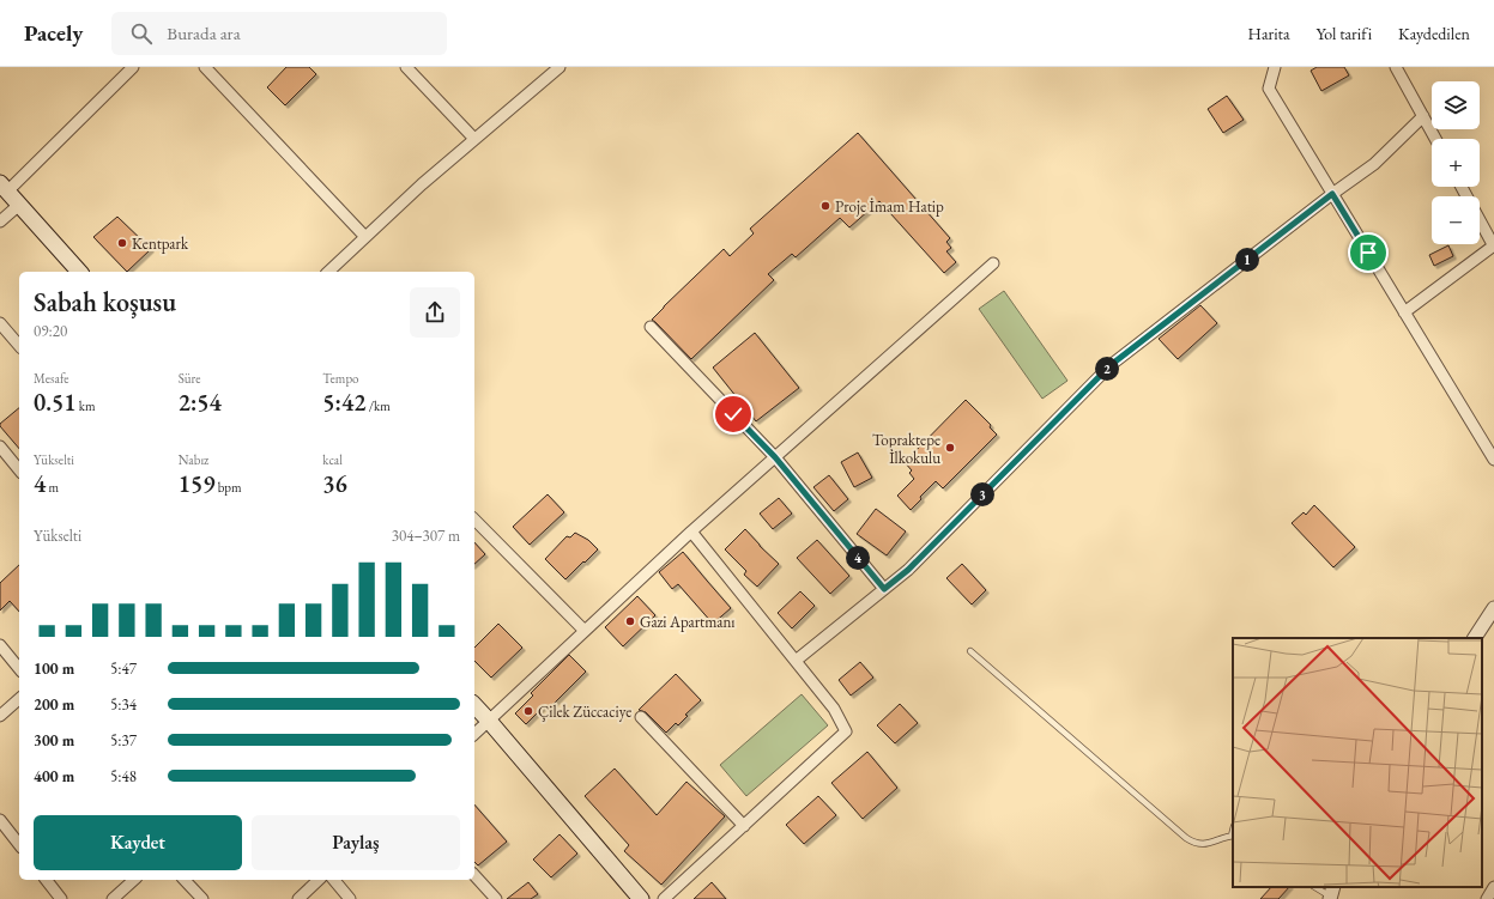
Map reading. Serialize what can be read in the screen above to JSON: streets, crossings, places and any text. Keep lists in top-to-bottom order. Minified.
{"places":["Proje İmam Hatip","Kentpark","Topraktepe İlkokulu","Gazi Apartmanı","Çilek Züccaciye"],"page":{"header":"Pacely","search":"Burada ara","nav":["Harita","Yol tarifi","Kaydedilen"],"map_buttons":["+","−"],"pins":["1","2","3","4"],"heading":["Sabah koşusu","09:20"],"stats":[["Mesafe","0.51 km"],["Süre","2:54"],["Tempo","5:42 /km"],["Yükselti","4 m"],["Nabız","159 bpm"],["kcal","36"]],"chart":["Yükselti","304–307 m"],"list":[{"name":"100 m","note":"5:47"},{"name":"200 m","note":"5:34"},{"name":"300 m","note":"5:37"},{"name":"400 m","note":"5:48"}],"buttons":["Kaydet","Paylaş"]}}
